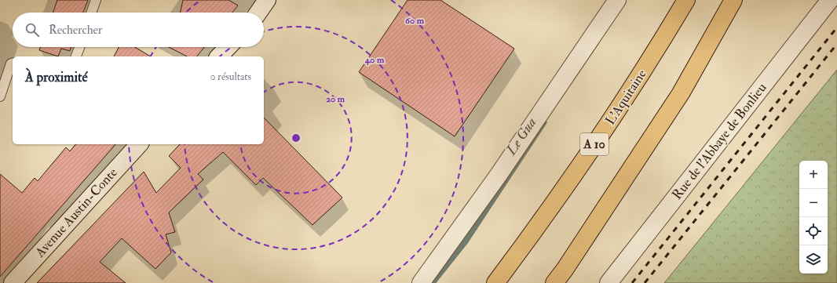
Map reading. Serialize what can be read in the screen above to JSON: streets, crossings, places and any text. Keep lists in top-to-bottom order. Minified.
{"streets":{"highway":["L'Aquitaine","A 10"],"street":["Rue de l'Abbaye de Bonlieu","Avenue Austin-Conte"]},"water":["Le Gua"],"page":{"search":"Rechercher","heading":["À proximité","0 résultats"],"map_buttons":["+","−"]},"rings":["60 m","40 m","20 m"]}
